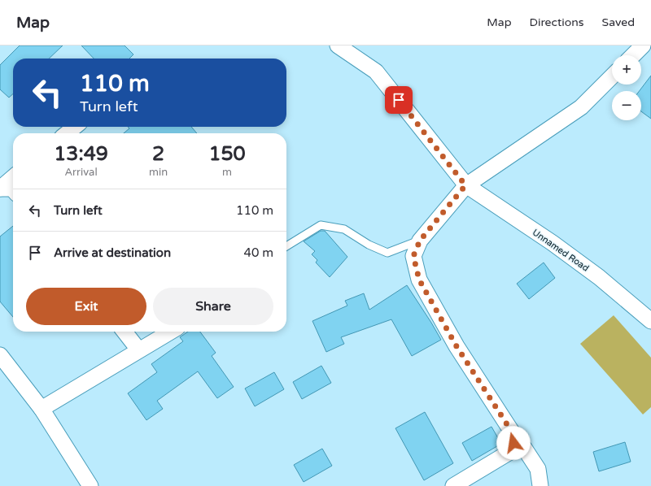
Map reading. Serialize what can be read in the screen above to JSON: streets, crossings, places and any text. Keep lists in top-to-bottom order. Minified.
{"streets":{"street":["Unnamed Road"]},"page":{"header":"Map","nav":["Map","Directions","Saved"],"map_buttons":["+","−"],"turn":["110 m","Turn left"],"eta":["13:49","Arrival","2","min","150","m"],"list":[{"name":"Turn left","value":"110 m"},{"name":"Arrive at destination","value":"40 m"}],"buttons":["Exit","Share"]}}
